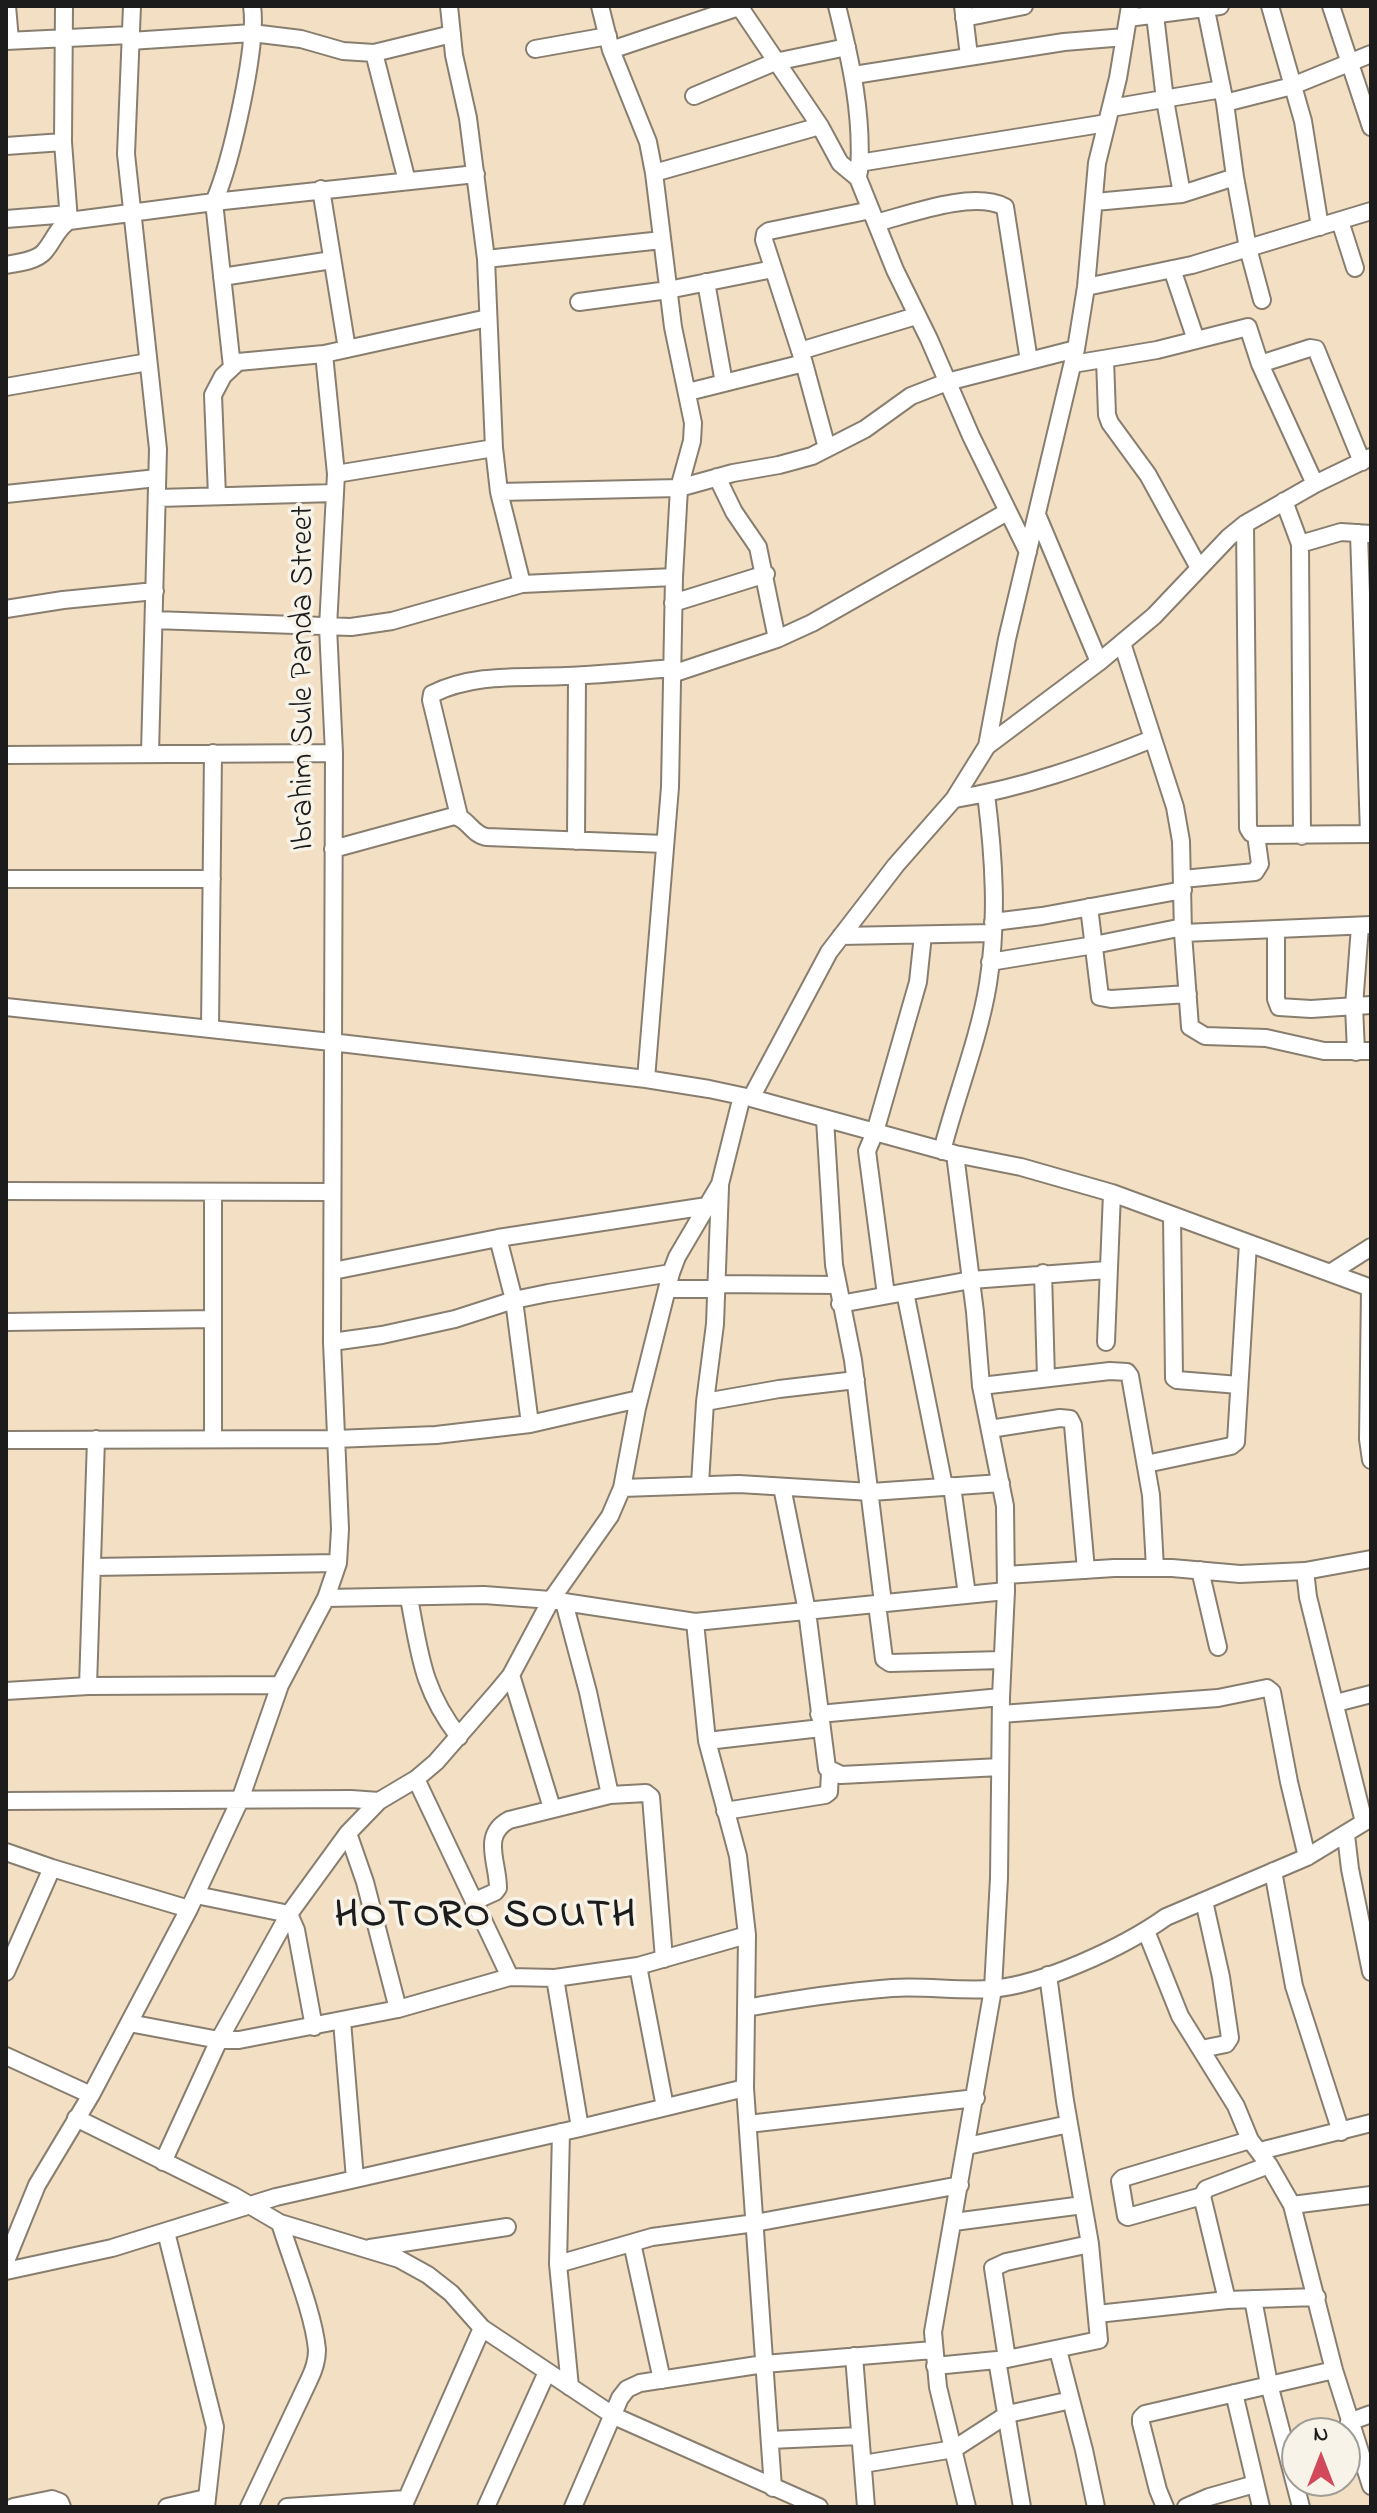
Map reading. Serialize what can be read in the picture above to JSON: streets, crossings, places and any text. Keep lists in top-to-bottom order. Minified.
{"streets":{"street":["Ibrahim Sule Panda Street"]},"districts":["HOTORO SOUTH"],"north":"top"}
